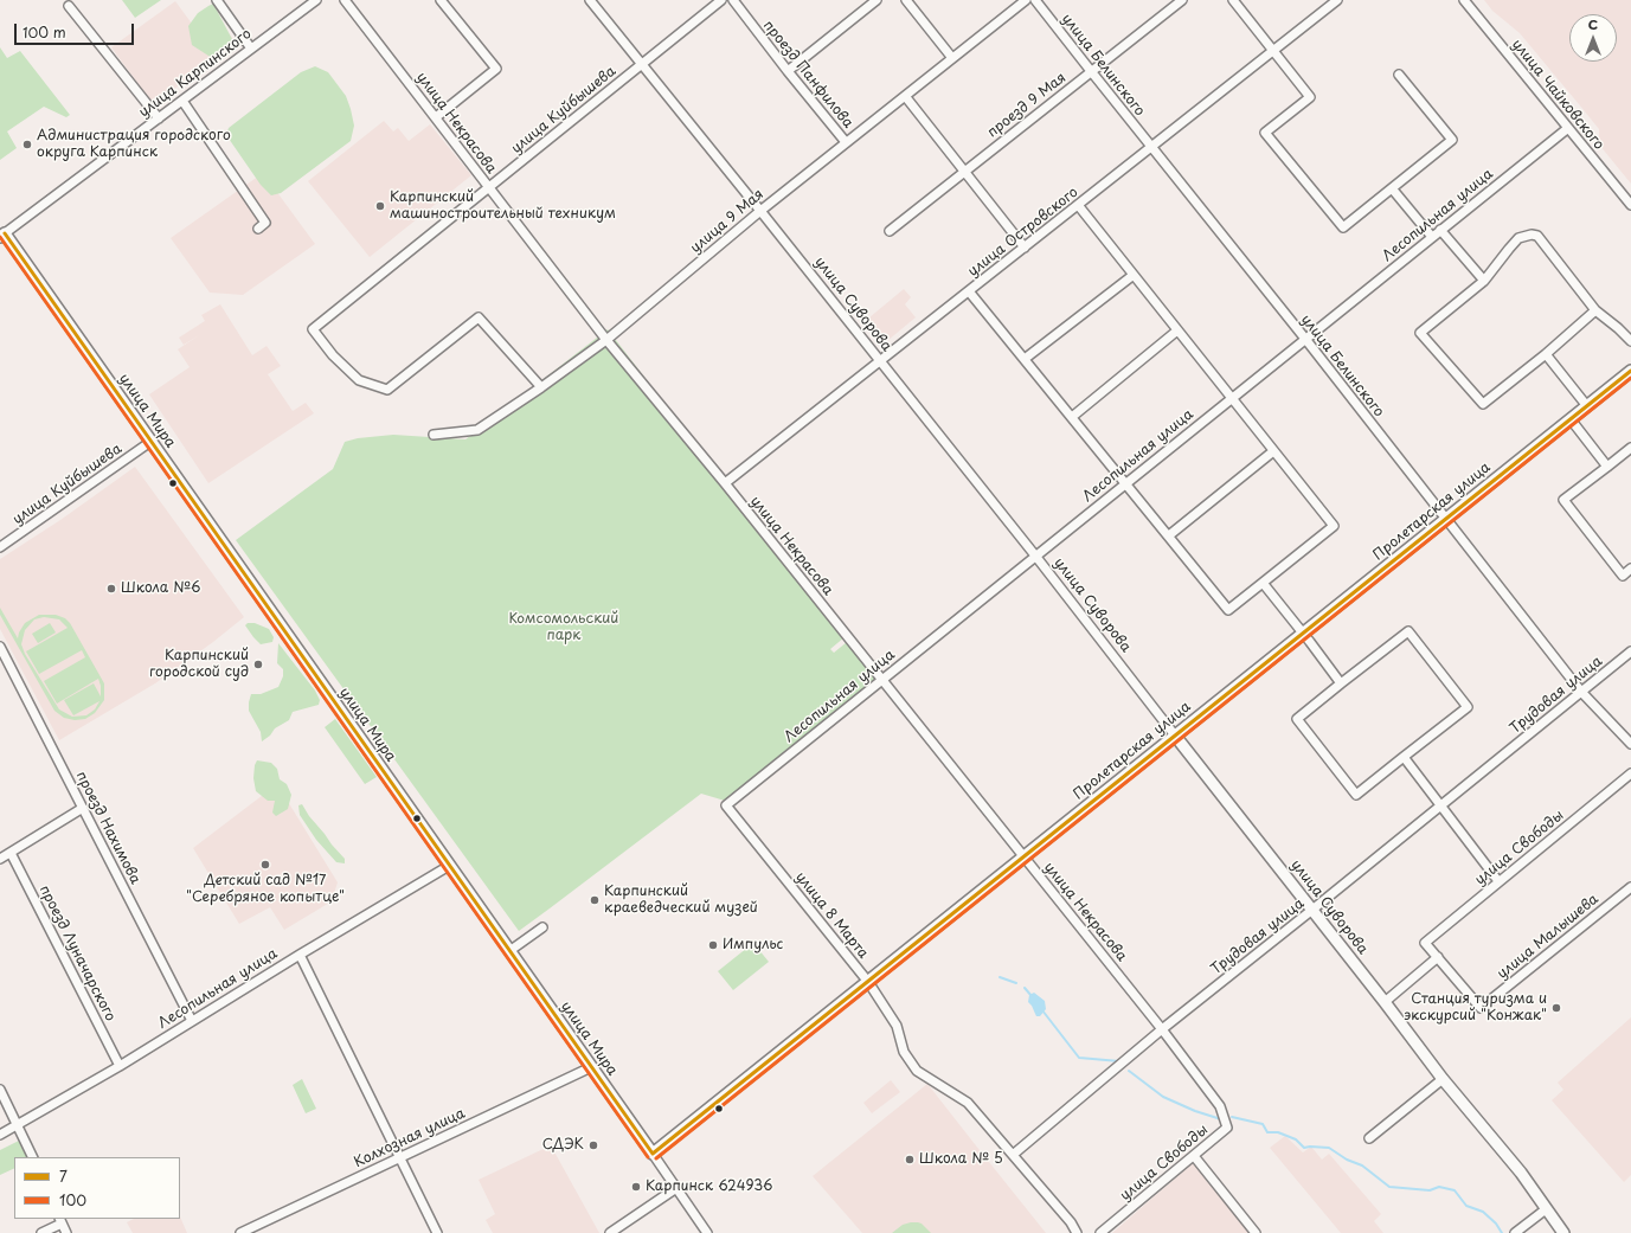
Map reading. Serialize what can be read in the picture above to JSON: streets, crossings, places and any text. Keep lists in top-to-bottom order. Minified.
{"streets":{"main road":["улица Суворова","улица Мира","Пролетарская улица"],"street":["улица Белинского","улица Карпинского","проезд Панфилова","улица Чайковского","проезд 9 Мая","улица Куйбышева","улица Некрасова","Лесопильная улица","улица 9 Мая","улица Островского","Трудовая улица","проезд Нахимова","улица Свободы","улица 8 Марта","улица Малышева","проезд Луначарского","Колхозная улица"]},"crossings":[["улица Белинского","проезд 9 Мая"],["улица Белинского","Лесопильная улица"],["улица Белинского","улица Островского"],["улица Белинского","Пролетарская улица"],["улица Белинского","Трудовая улица"],["улица Карпинского","улица Мира"],["проезд Панфилова","улица 9 Мая"],["улица Чайковского","Лесопильная улица"],["улица Куйбышева","улица Некрасова"],["улица Куйбышева","улица 9 Мая"],["улица Куйбышева","улица Суворова"],["улица Куйбышева","улица Мира"],["улица Некрасова","Лесопильная улица"],["улица Некрасова","улица 9 Мая"],["улица Некрасова","улица Островского"],["улица Некрасова","Пролетарская улица"],["улица Некрасова","Трудовая улица"],["улица Некрасова","улица Свободы"],["Лесопильная улица","улица Суворова"],["Лесопильная улица","улица Мира"],["Лесопильная улица","проезд Нахимова"],["Лесопильная улица","улица 8 Марта"],["Лесопильная улица","проезд Луначарского"],["улица 9 Мая","улица Суворова"],["улица Островского","улица Суворова"],["улица Суворова","Пролетарская улица"],["улица Суворова","Трудовая улица"],["улица Мира","Пролетарская улица"],["улица Мира","Колхозная улица"],["Пролетарская улица","улица 8 Марта"],["Трудовая улица","улица 8 Марта"],["улица Свободы","улица Малышева"]],"parks":["Комсомольский парк"],"places":["Администрация городского округа Карпинск","Карпинский машиностроительный техникум","Школа №6","Карпинский городской суд","Детский сад №17 \"Серебряное копытце\"","Карпинский краеведческий музей","Импульс","Станция туризма и экскурсий \"Конжак\"","СДЭК","Школа № 5","Карпинск 624936"],"lines":["transit line 7","transit line 100"],"legend":["7","100"],"scale_bar":"100 m","north":"top"}
